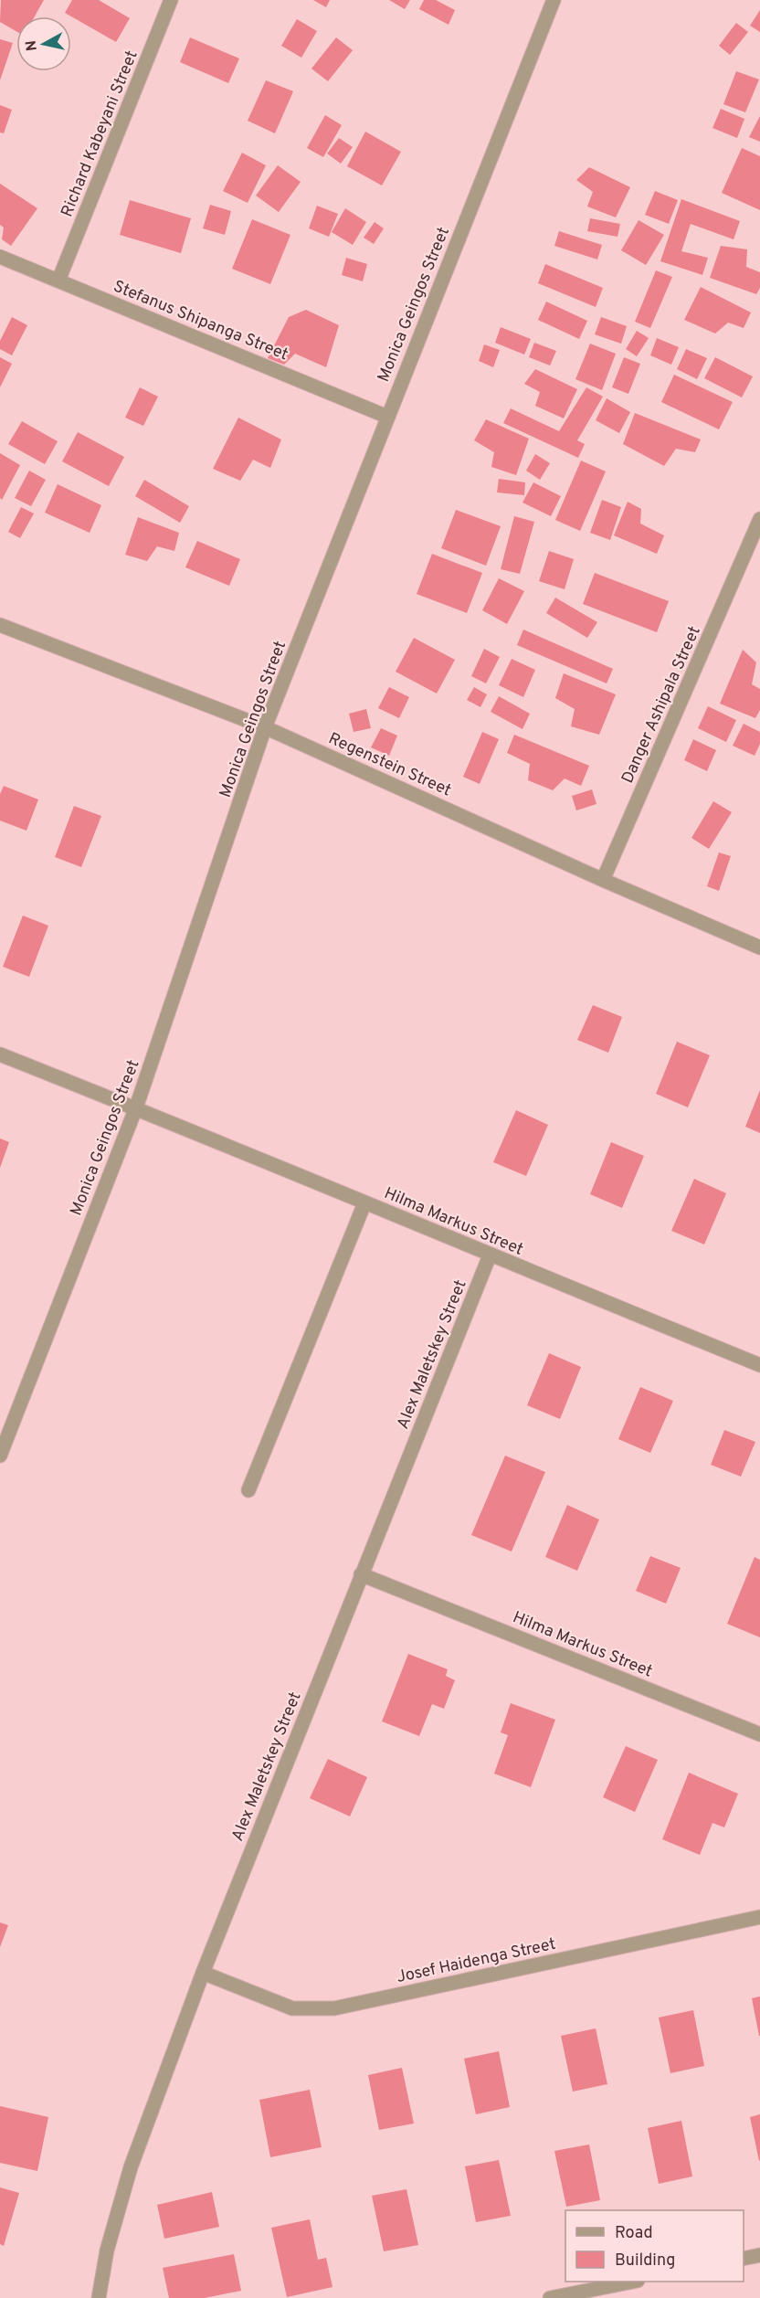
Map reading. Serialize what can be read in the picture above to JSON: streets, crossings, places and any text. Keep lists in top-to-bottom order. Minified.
{"streets":{"street":["Richard Kabeyani Street","Monica Geingos Street","Stefanus Shipanga Street","Danger Ashipala Street","Regenstein Street","Hilma Markus Street","Alex Maletskey Street","Josef Haidenga Street"]},"crossings":[["Richard Kabeyani Street","Stefanus Shipanga Street"],["Monica Geingos Street","Stefanus Shipanga Street"],["Monica Geingos Street","Regenstein Street"],["Monica Geingos Street","Hilma Markus Street"],["Danger Ashipala Street","Regenstein Street"],["Hilma Markus Street","Alex Maletskey Street"],["Alex Maletskey Street","Josef Haidenga Street"]],"legend":["Road","Building"],"north":"left"}
